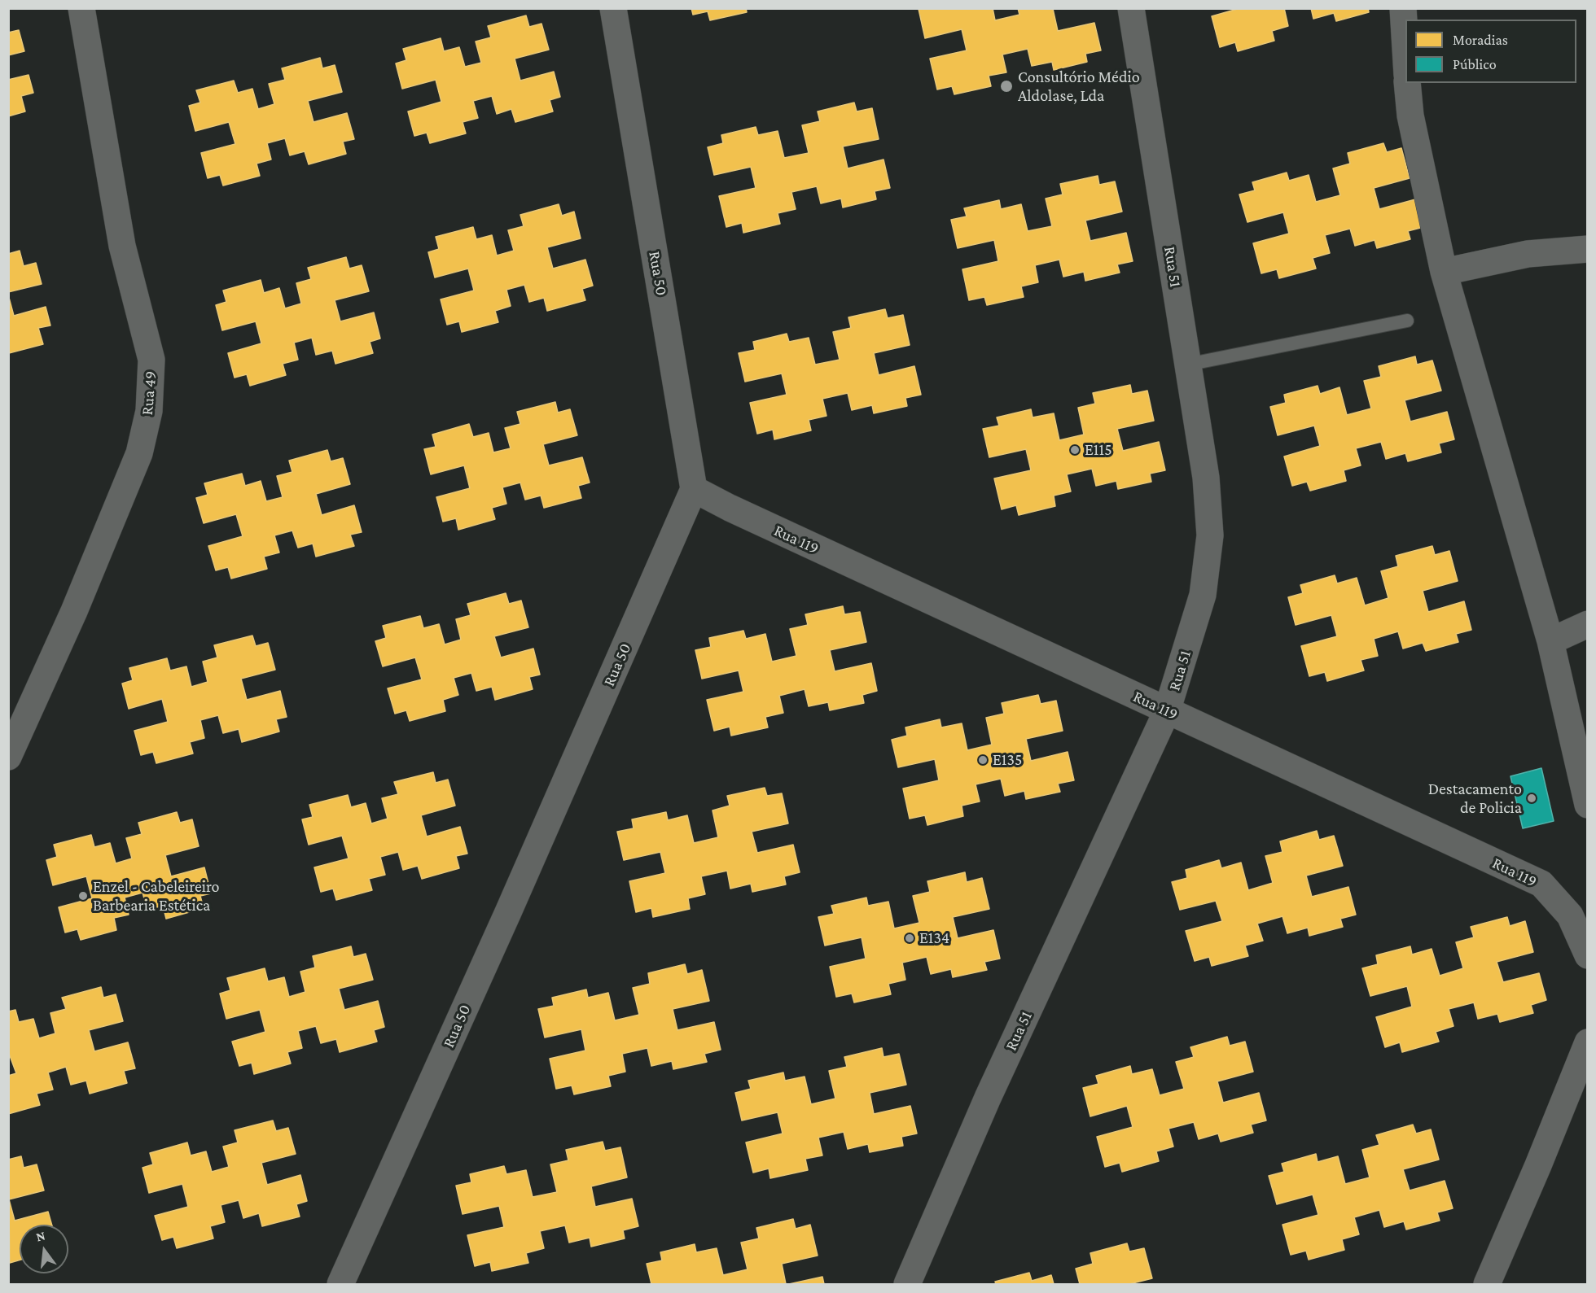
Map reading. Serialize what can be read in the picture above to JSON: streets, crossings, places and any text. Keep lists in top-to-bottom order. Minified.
{"streets":{"street":["Rua 51","Rua 50","Rua 49","Rua 119"]},"crossings":[["Rua 51","Rua 119"],["Rua 50","Rua 119"]],"places":["Consultório Médio Aldolase, Lda","E115","E135","Destacamento de Policia","Enzel - Cabeleireiro Barbearia Estética","E134"],"legend":["Moradias","Público"],"north":"top"}
